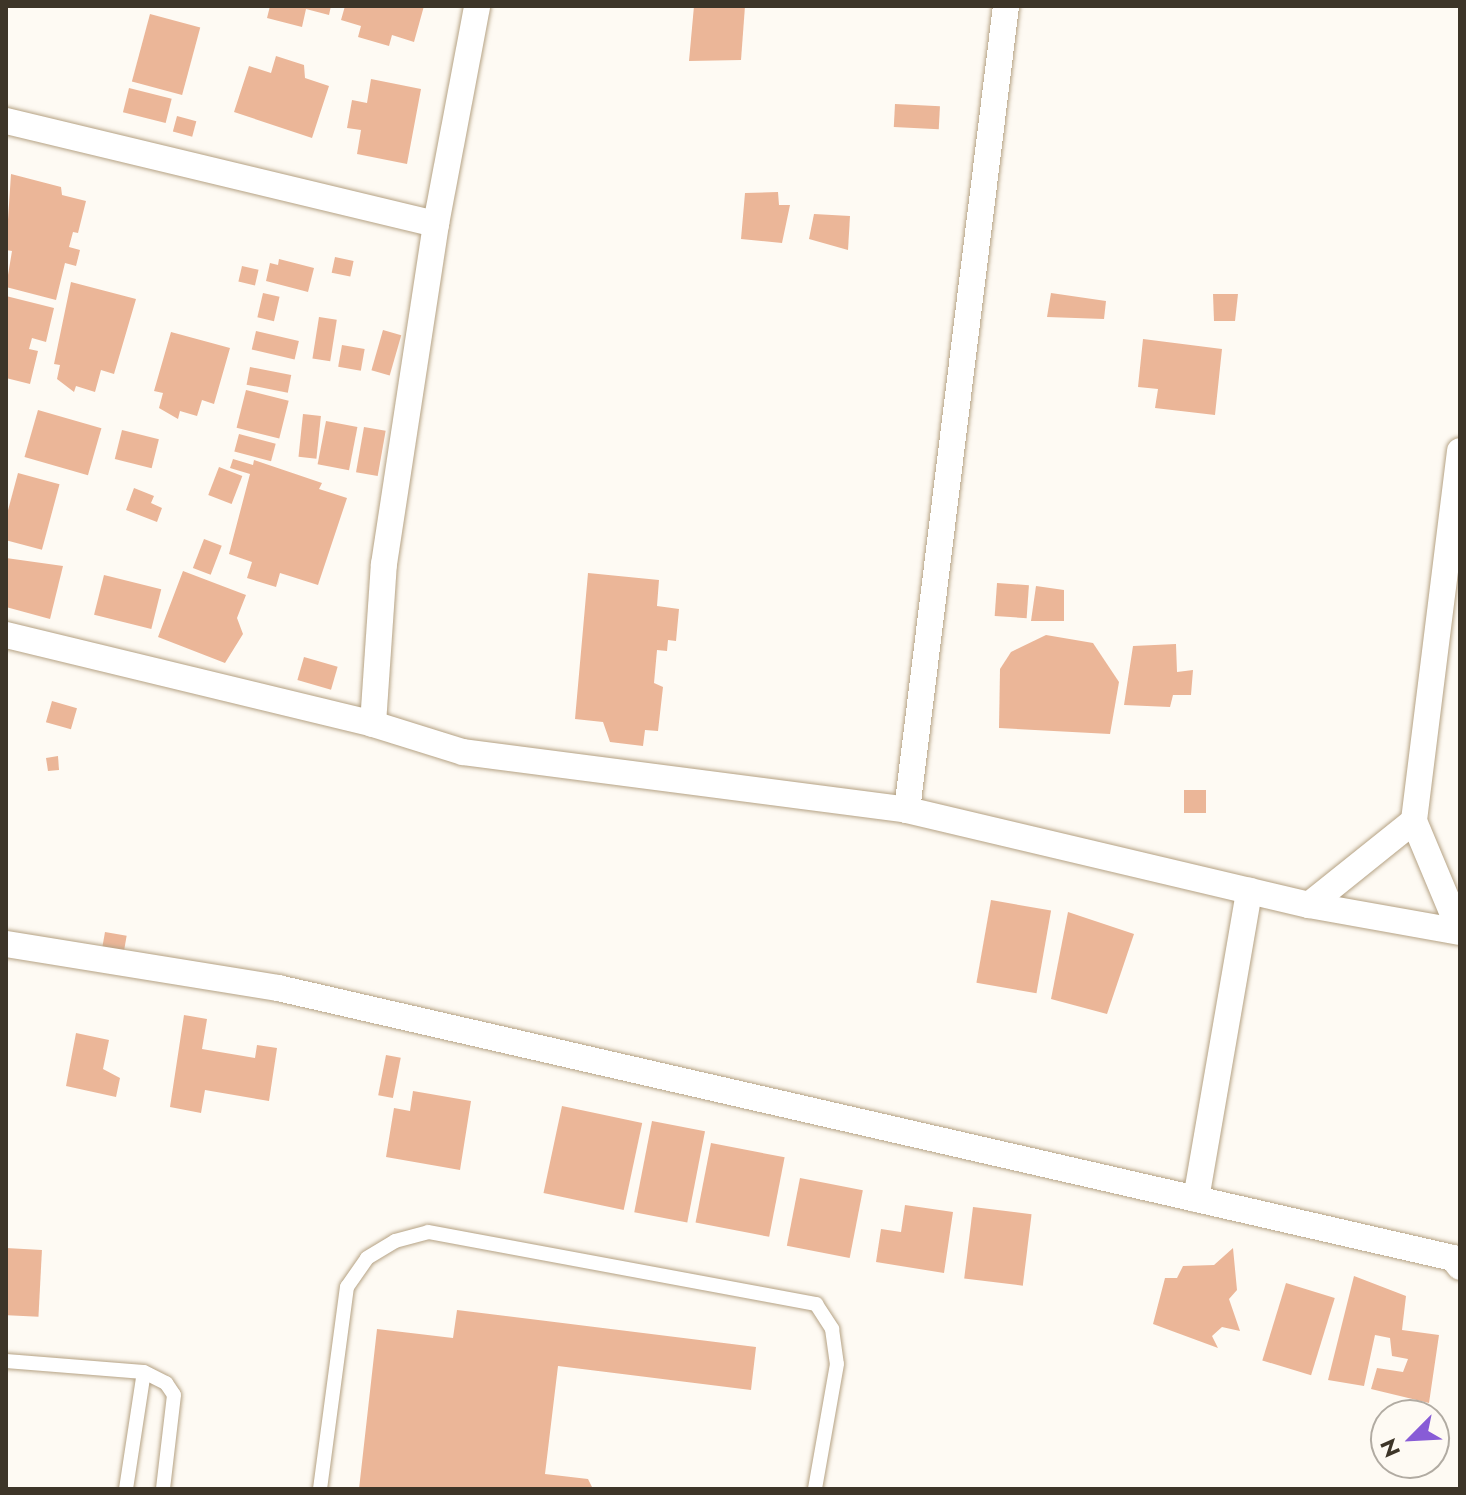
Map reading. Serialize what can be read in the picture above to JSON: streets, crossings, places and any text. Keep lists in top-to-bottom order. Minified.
{"north":"bottom left"}
